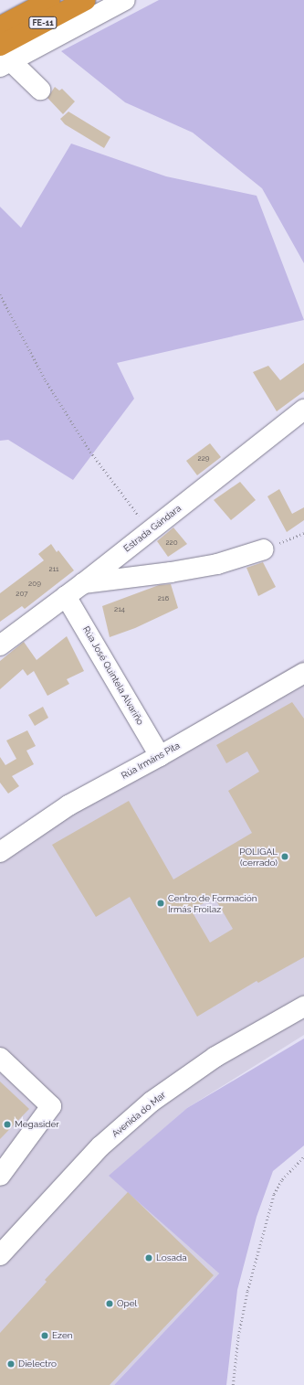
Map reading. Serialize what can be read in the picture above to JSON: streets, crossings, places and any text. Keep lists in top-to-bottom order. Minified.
{"streets":{"highway":["FE-11"],"street":["Estrada Gándara","Rúa José Quintela Alvariño","Rúa Irmáns Pita","Avenida do Mar"]},"crossings":[["Estrada Gándara","Rúa José Quintela Alvariño"],["Rúa José Quintela Alvariño","Rúa Irmáns Pita"]],"places":["POLIGAL (cerrado)","Centro de Formación Irmás Froilaz","Megasider","Losada","Opel","Ezen","Dielectro"],"house_numbers":["229","220","211","209","207","216","214"]}
